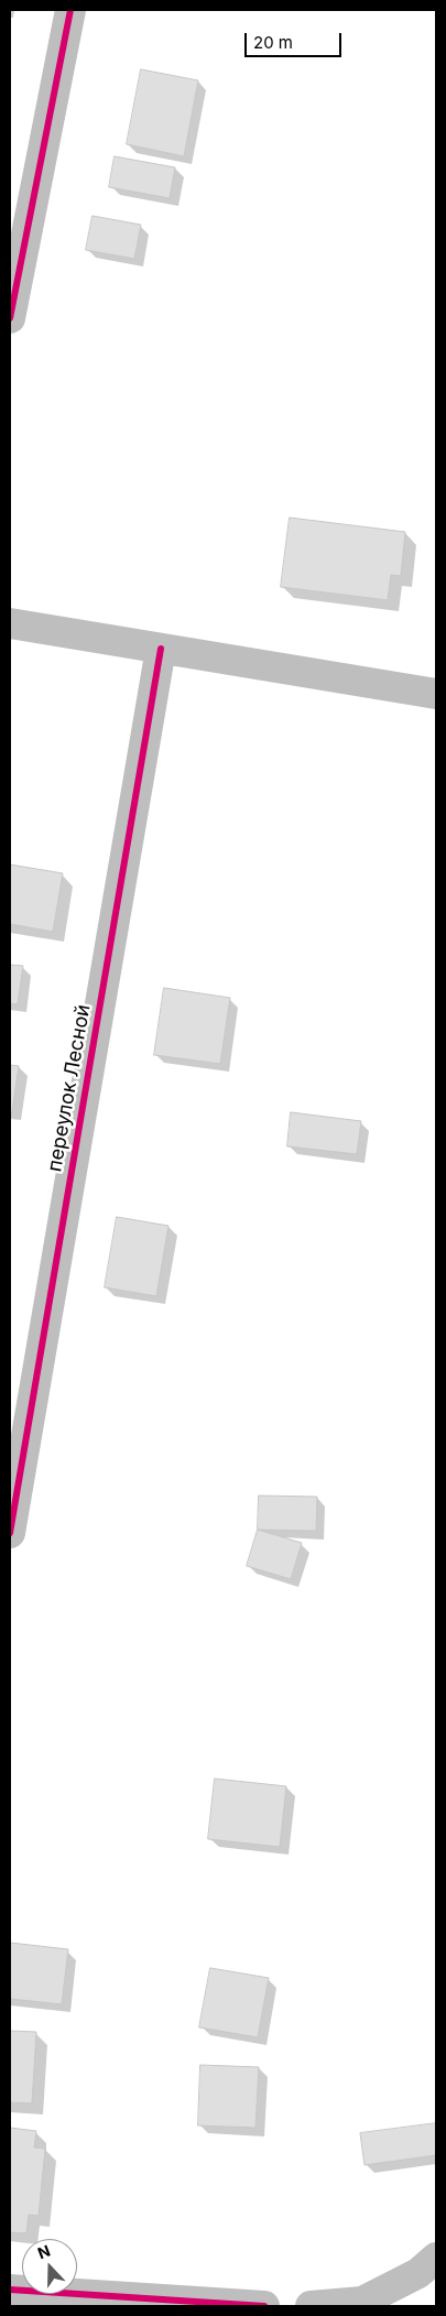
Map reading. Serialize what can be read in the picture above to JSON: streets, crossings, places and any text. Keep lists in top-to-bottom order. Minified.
{"streets":{"street":["переулок Лесной"]},"scale_bar":"20 m","north":"top"}
